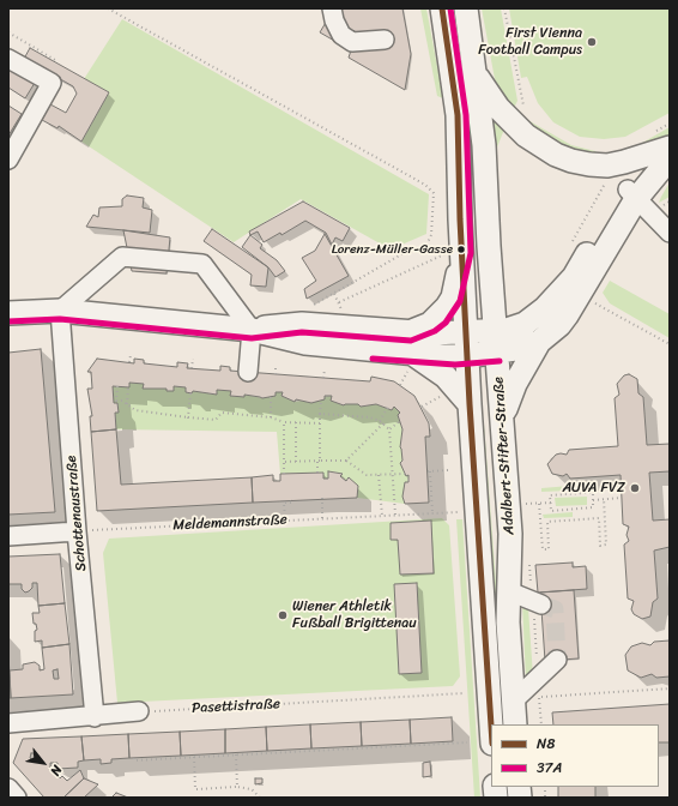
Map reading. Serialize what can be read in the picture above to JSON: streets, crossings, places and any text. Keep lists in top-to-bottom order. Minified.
{"streets":{"main road":["Adalbert-Stifter-Straße"],"street":["Schottenaustraße"],"path":["Meldemannstraße","Pasettistraße"]},"crossings":[["Schottenaustraße","Meldemannstraße"]],"places":["First Vienna Football Campus","Lorenz-Müller-Gasse","AUVA FVZ","Wiener Athletik Fußball Brigittenau"],"lines":["transit line N8","transit line 37A"],"legend":["N8","37A"],"north":"bottom right"}
